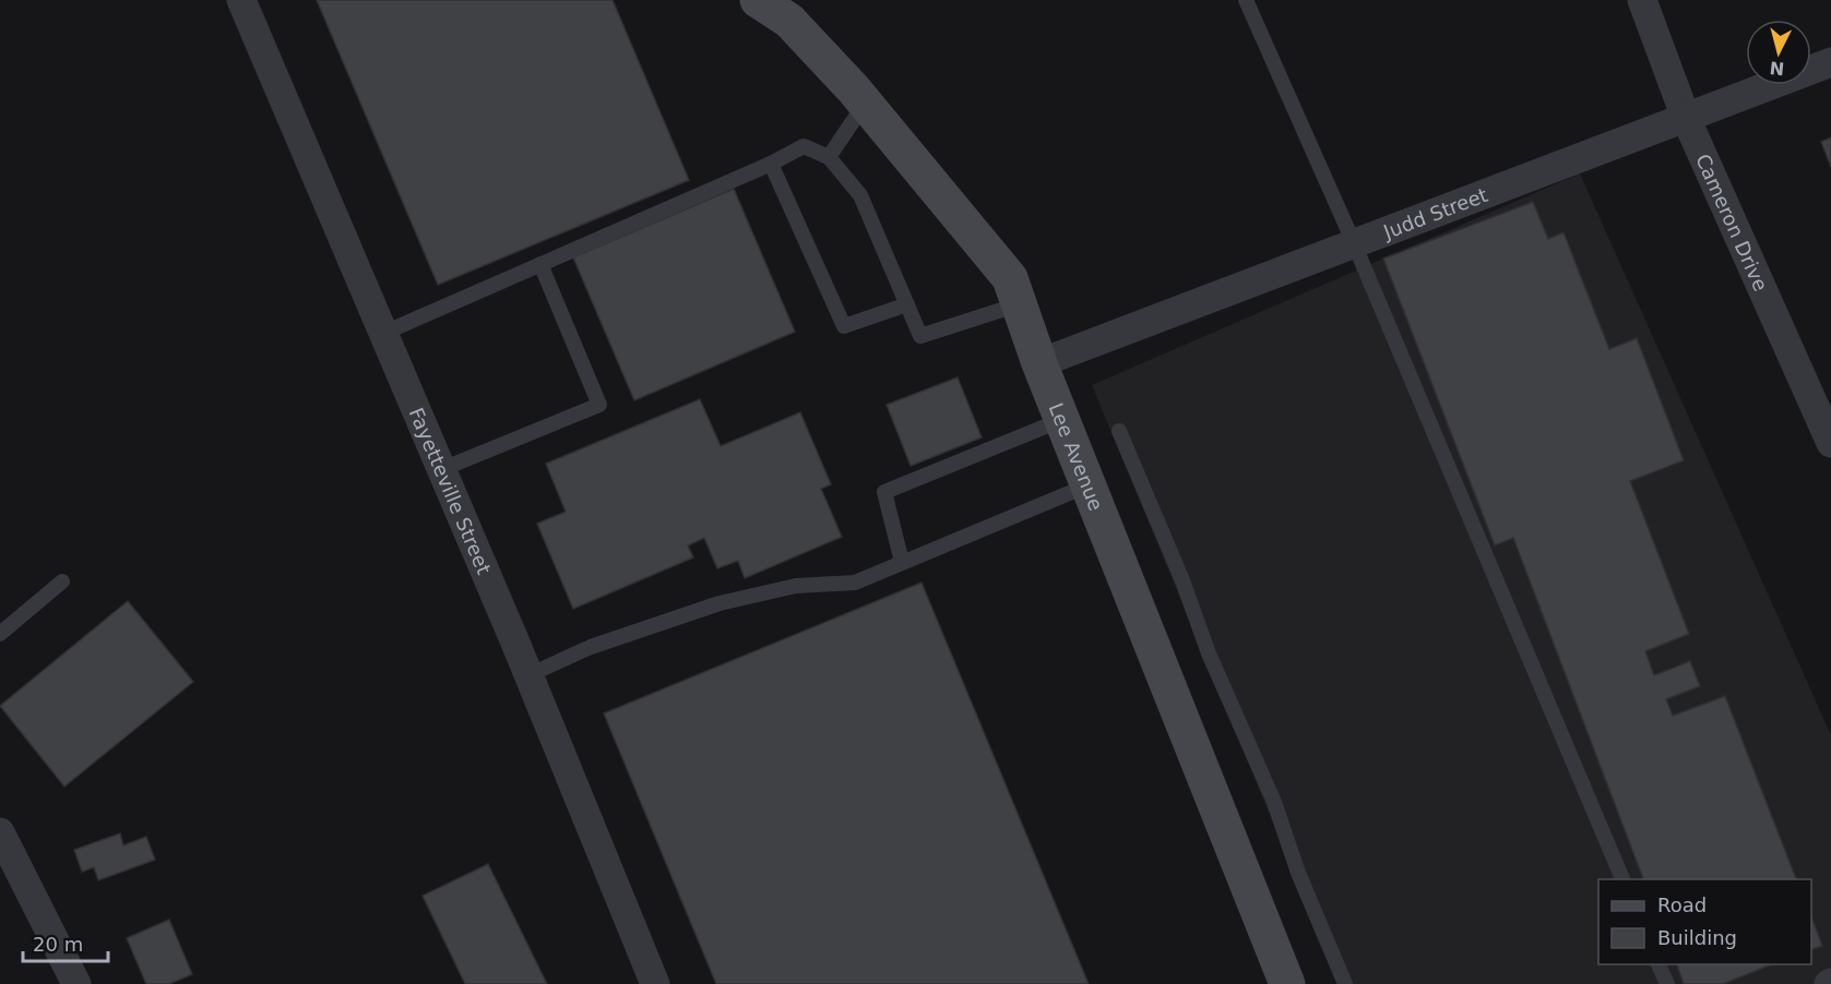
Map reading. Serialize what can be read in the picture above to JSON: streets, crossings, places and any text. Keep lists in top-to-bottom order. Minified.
{"streets":{"street":["Judd Street","Cameron Drive","Lee Avenue","Fayetteville Street"]},"crossings":[["Judd Street","Cameron Drive"],["Judd Street","Lee Avenue"]],"legend":["Road","Building"],"scale_bar":"20 m","north":"bottom"}
